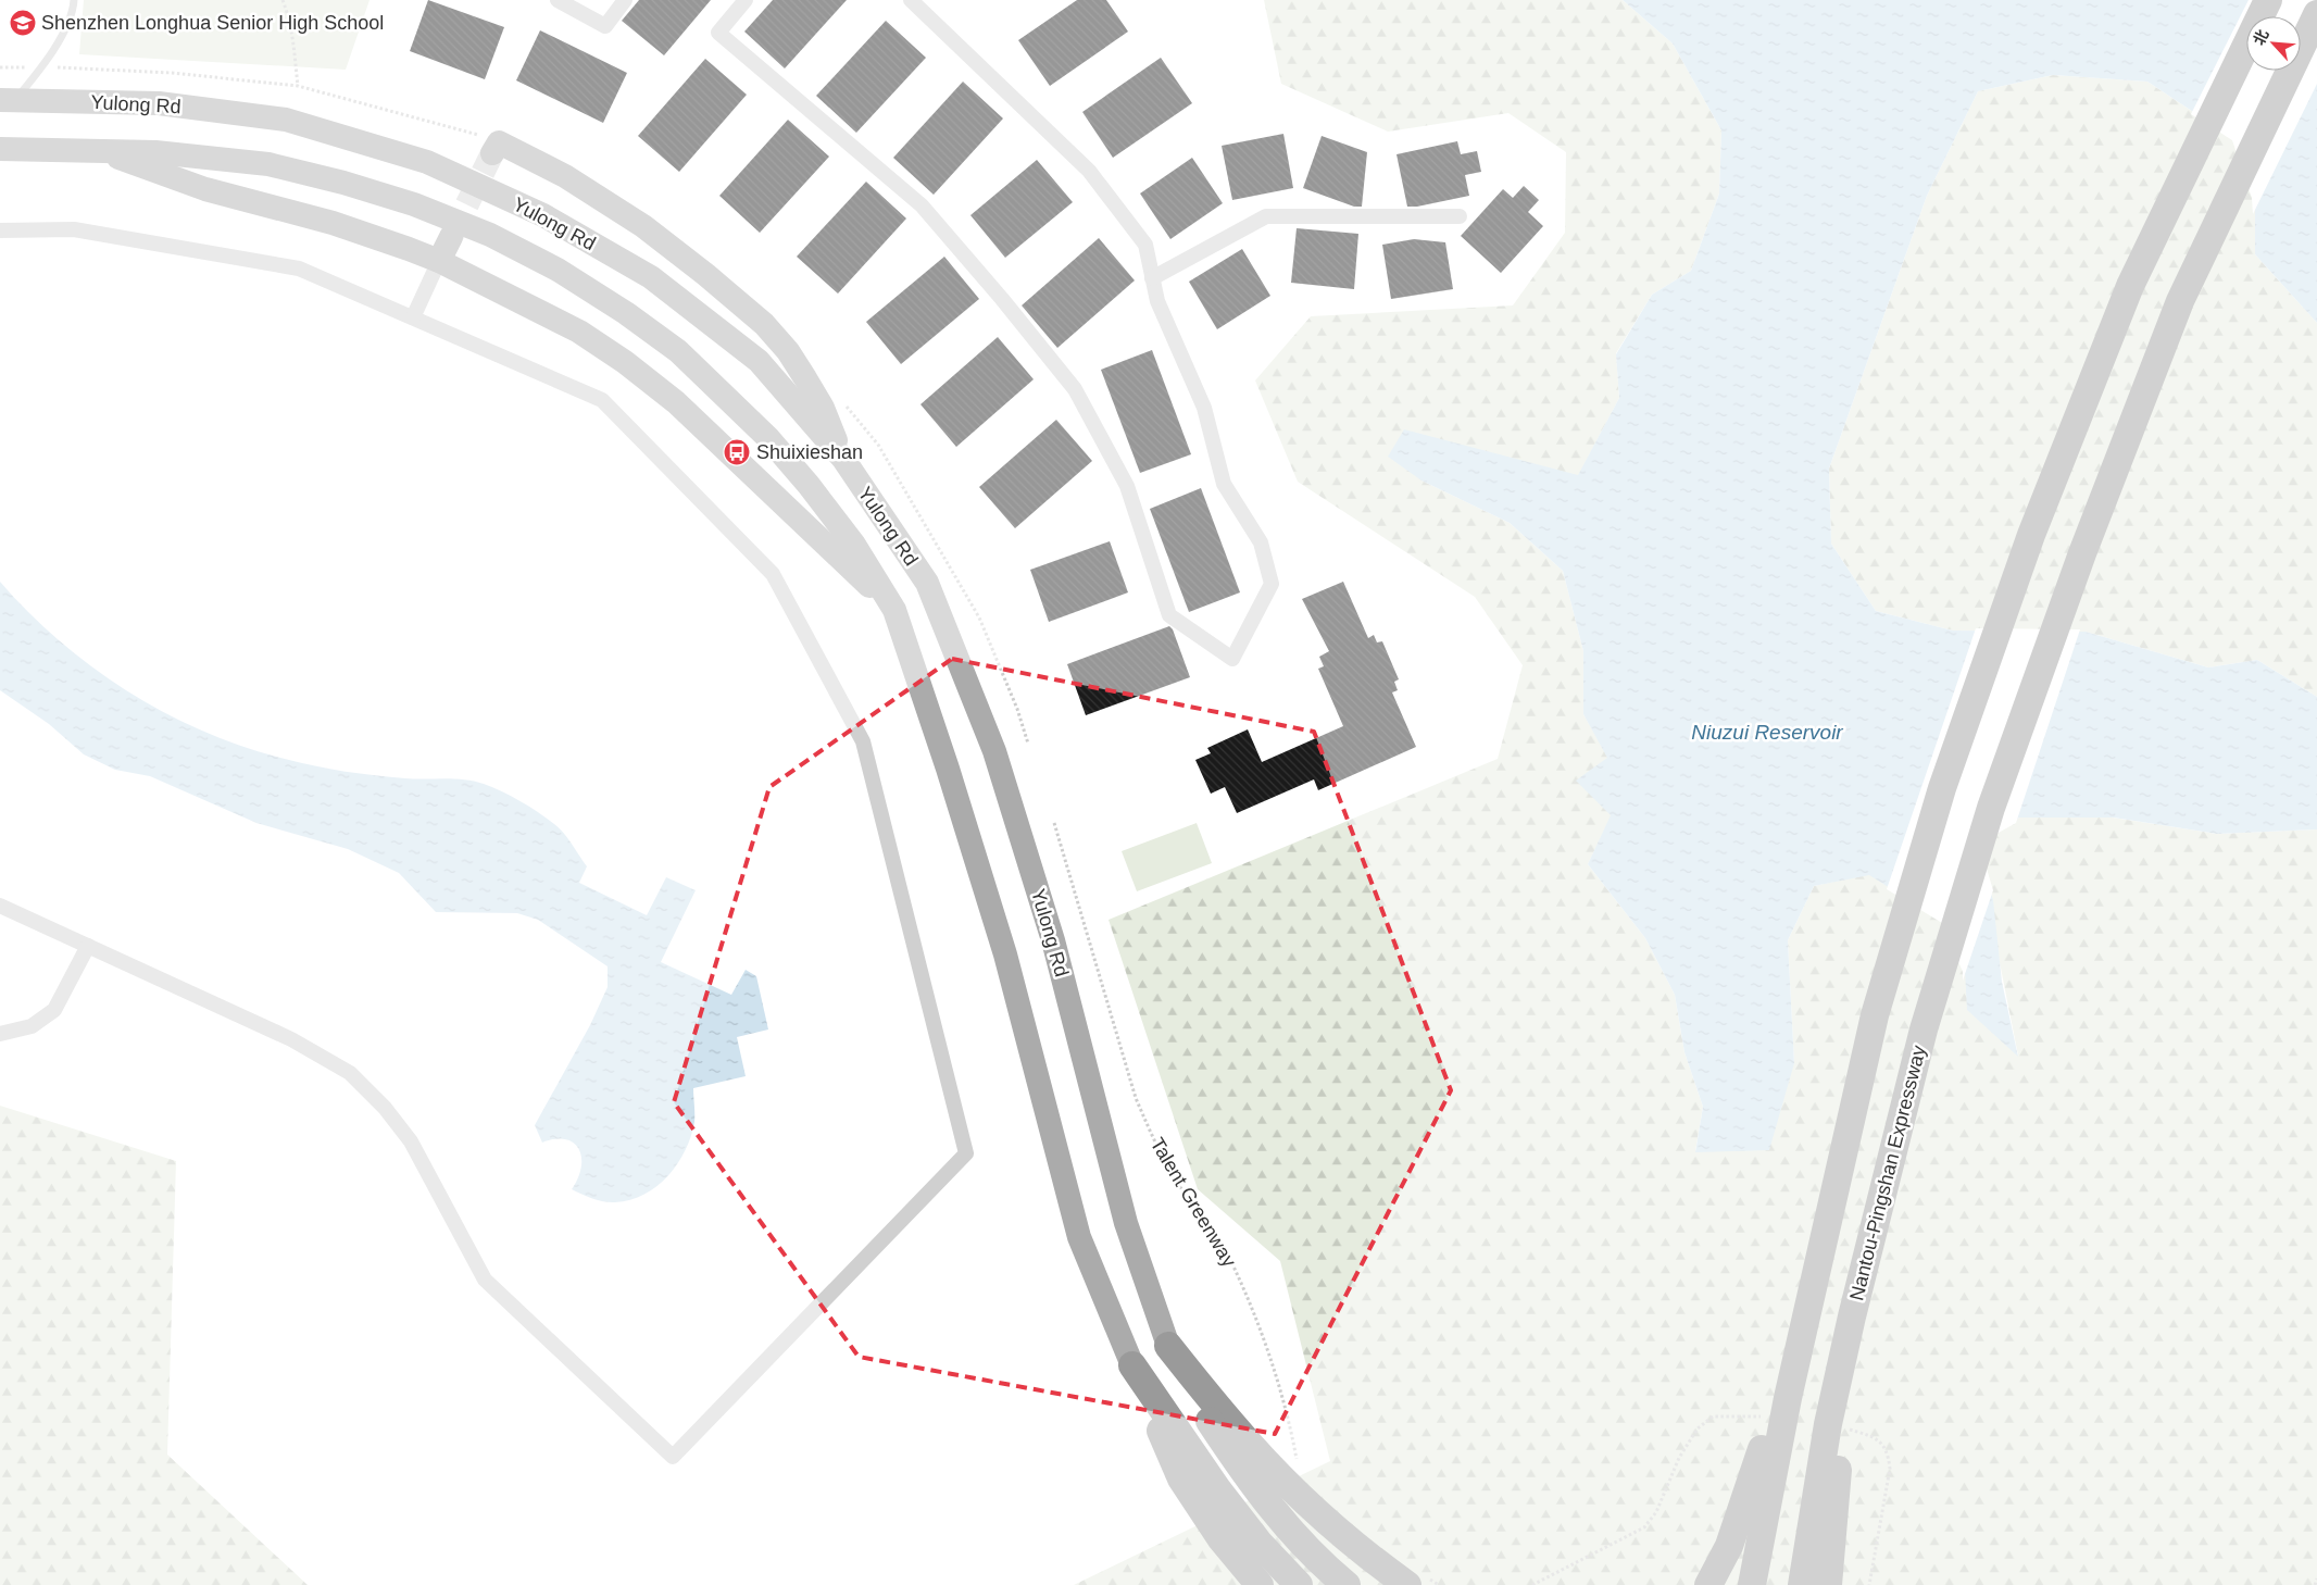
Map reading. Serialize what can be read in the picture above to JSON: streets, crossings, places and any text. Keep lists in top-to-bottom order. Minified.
{"streets":{"highway":["Nantou-Pingshan Expressway"],"main road":["Yulong Rd"],"path":["Talent Greenway"]},"water":["Niuzui Reservoir"],"places":{"school or university":["Shenzhen Longhua Senior High School"],"bus stop":["Shuixieshan"]},"north":"top left"}
